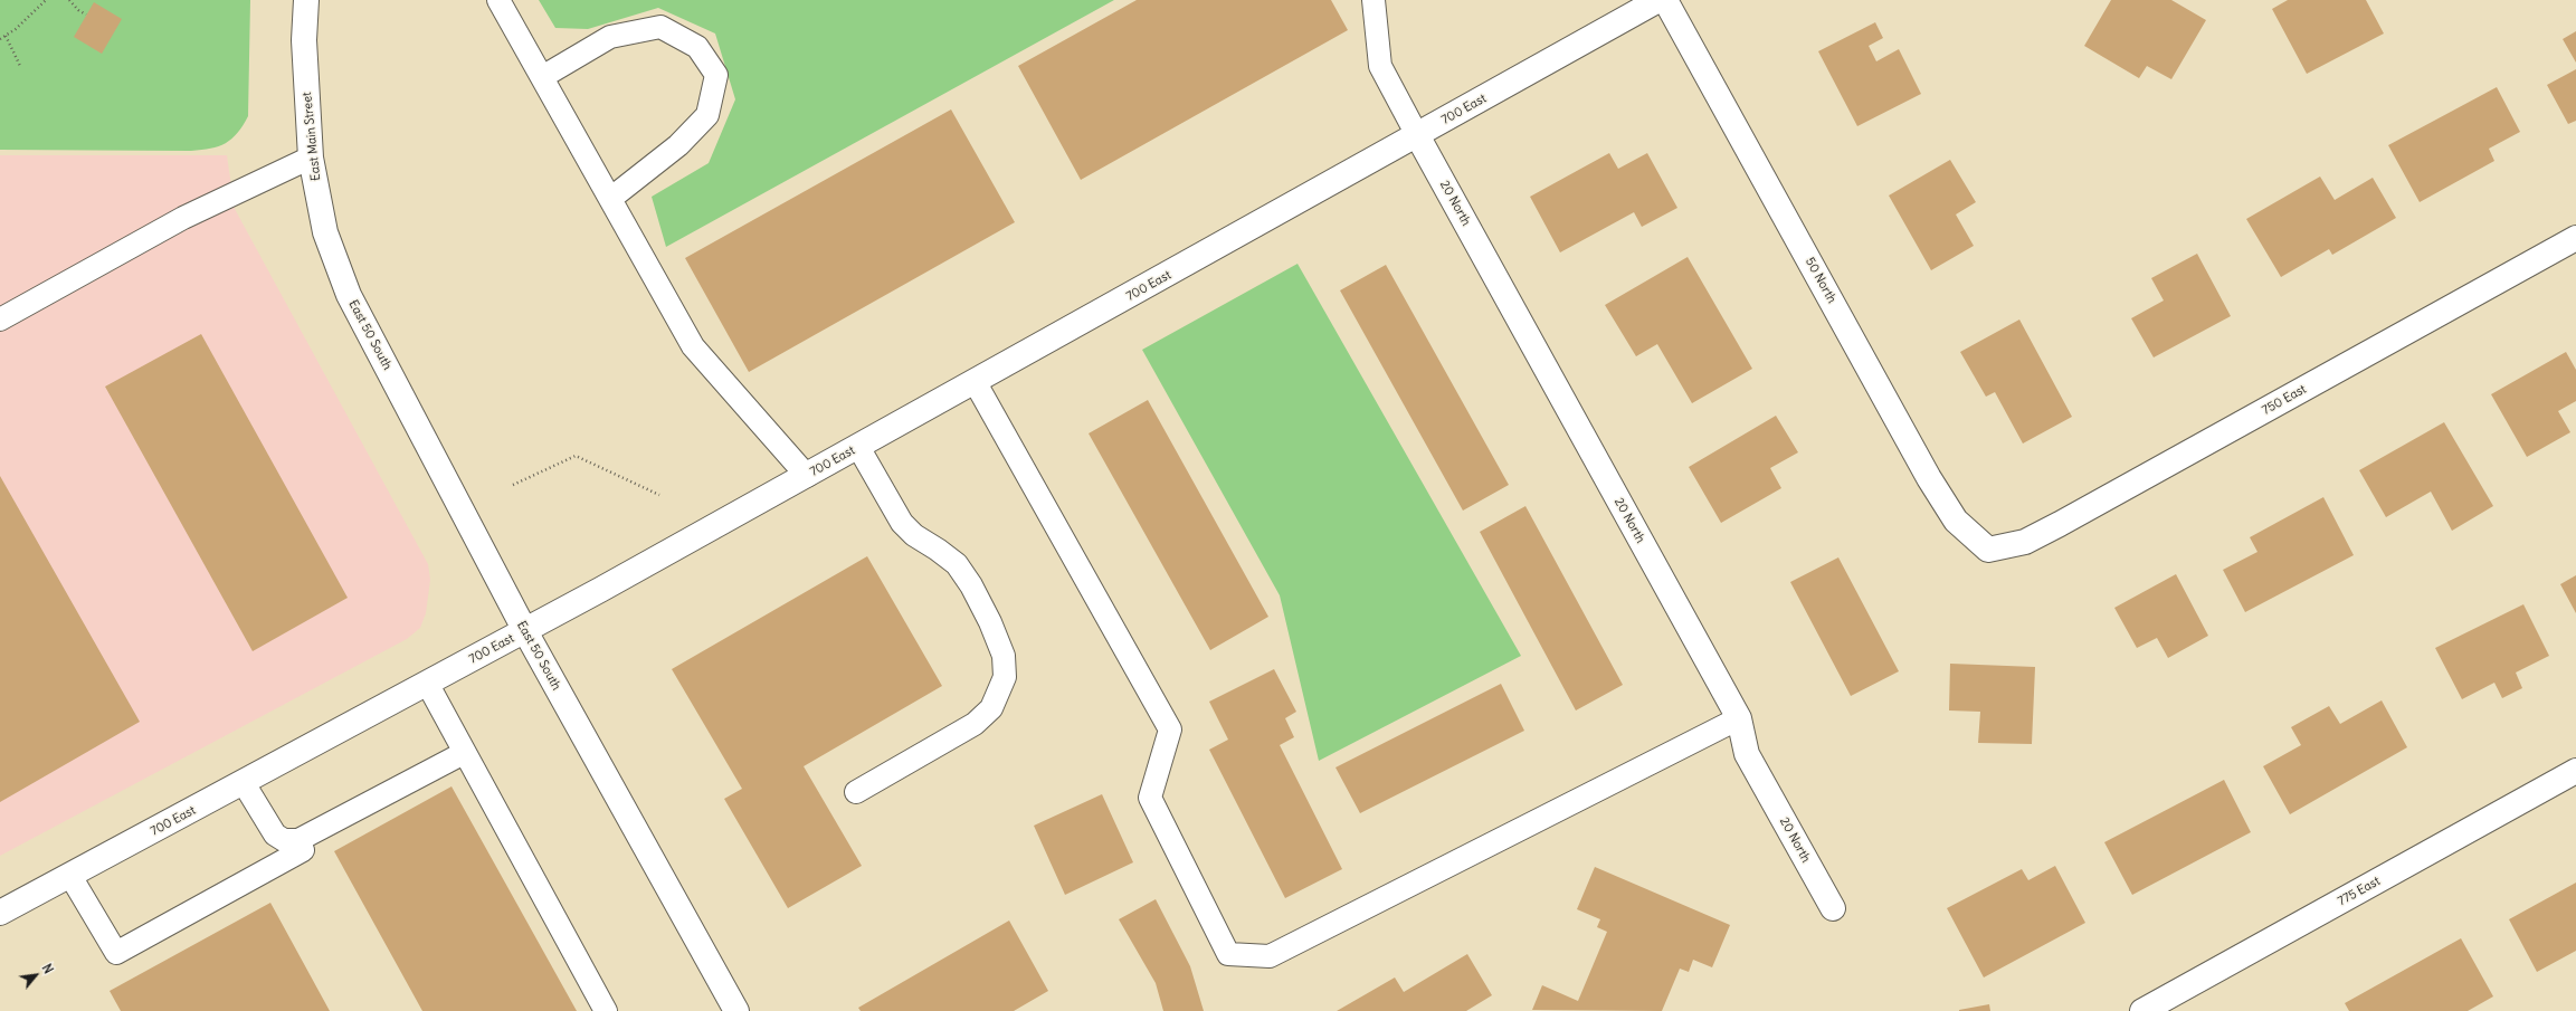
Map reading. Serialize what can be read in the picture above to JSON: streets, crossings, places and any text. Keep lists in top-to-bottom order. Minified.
{"streets":{"street":["700 East","East Main Street","20 North","50 North","East 50 South","750 East","775 East"]},"crossings":[["700 East","20 North"],["700 East","East 50 South"],["East Main Street","East 50 South"],["50 North","750 East"]],"north":"top right"}
